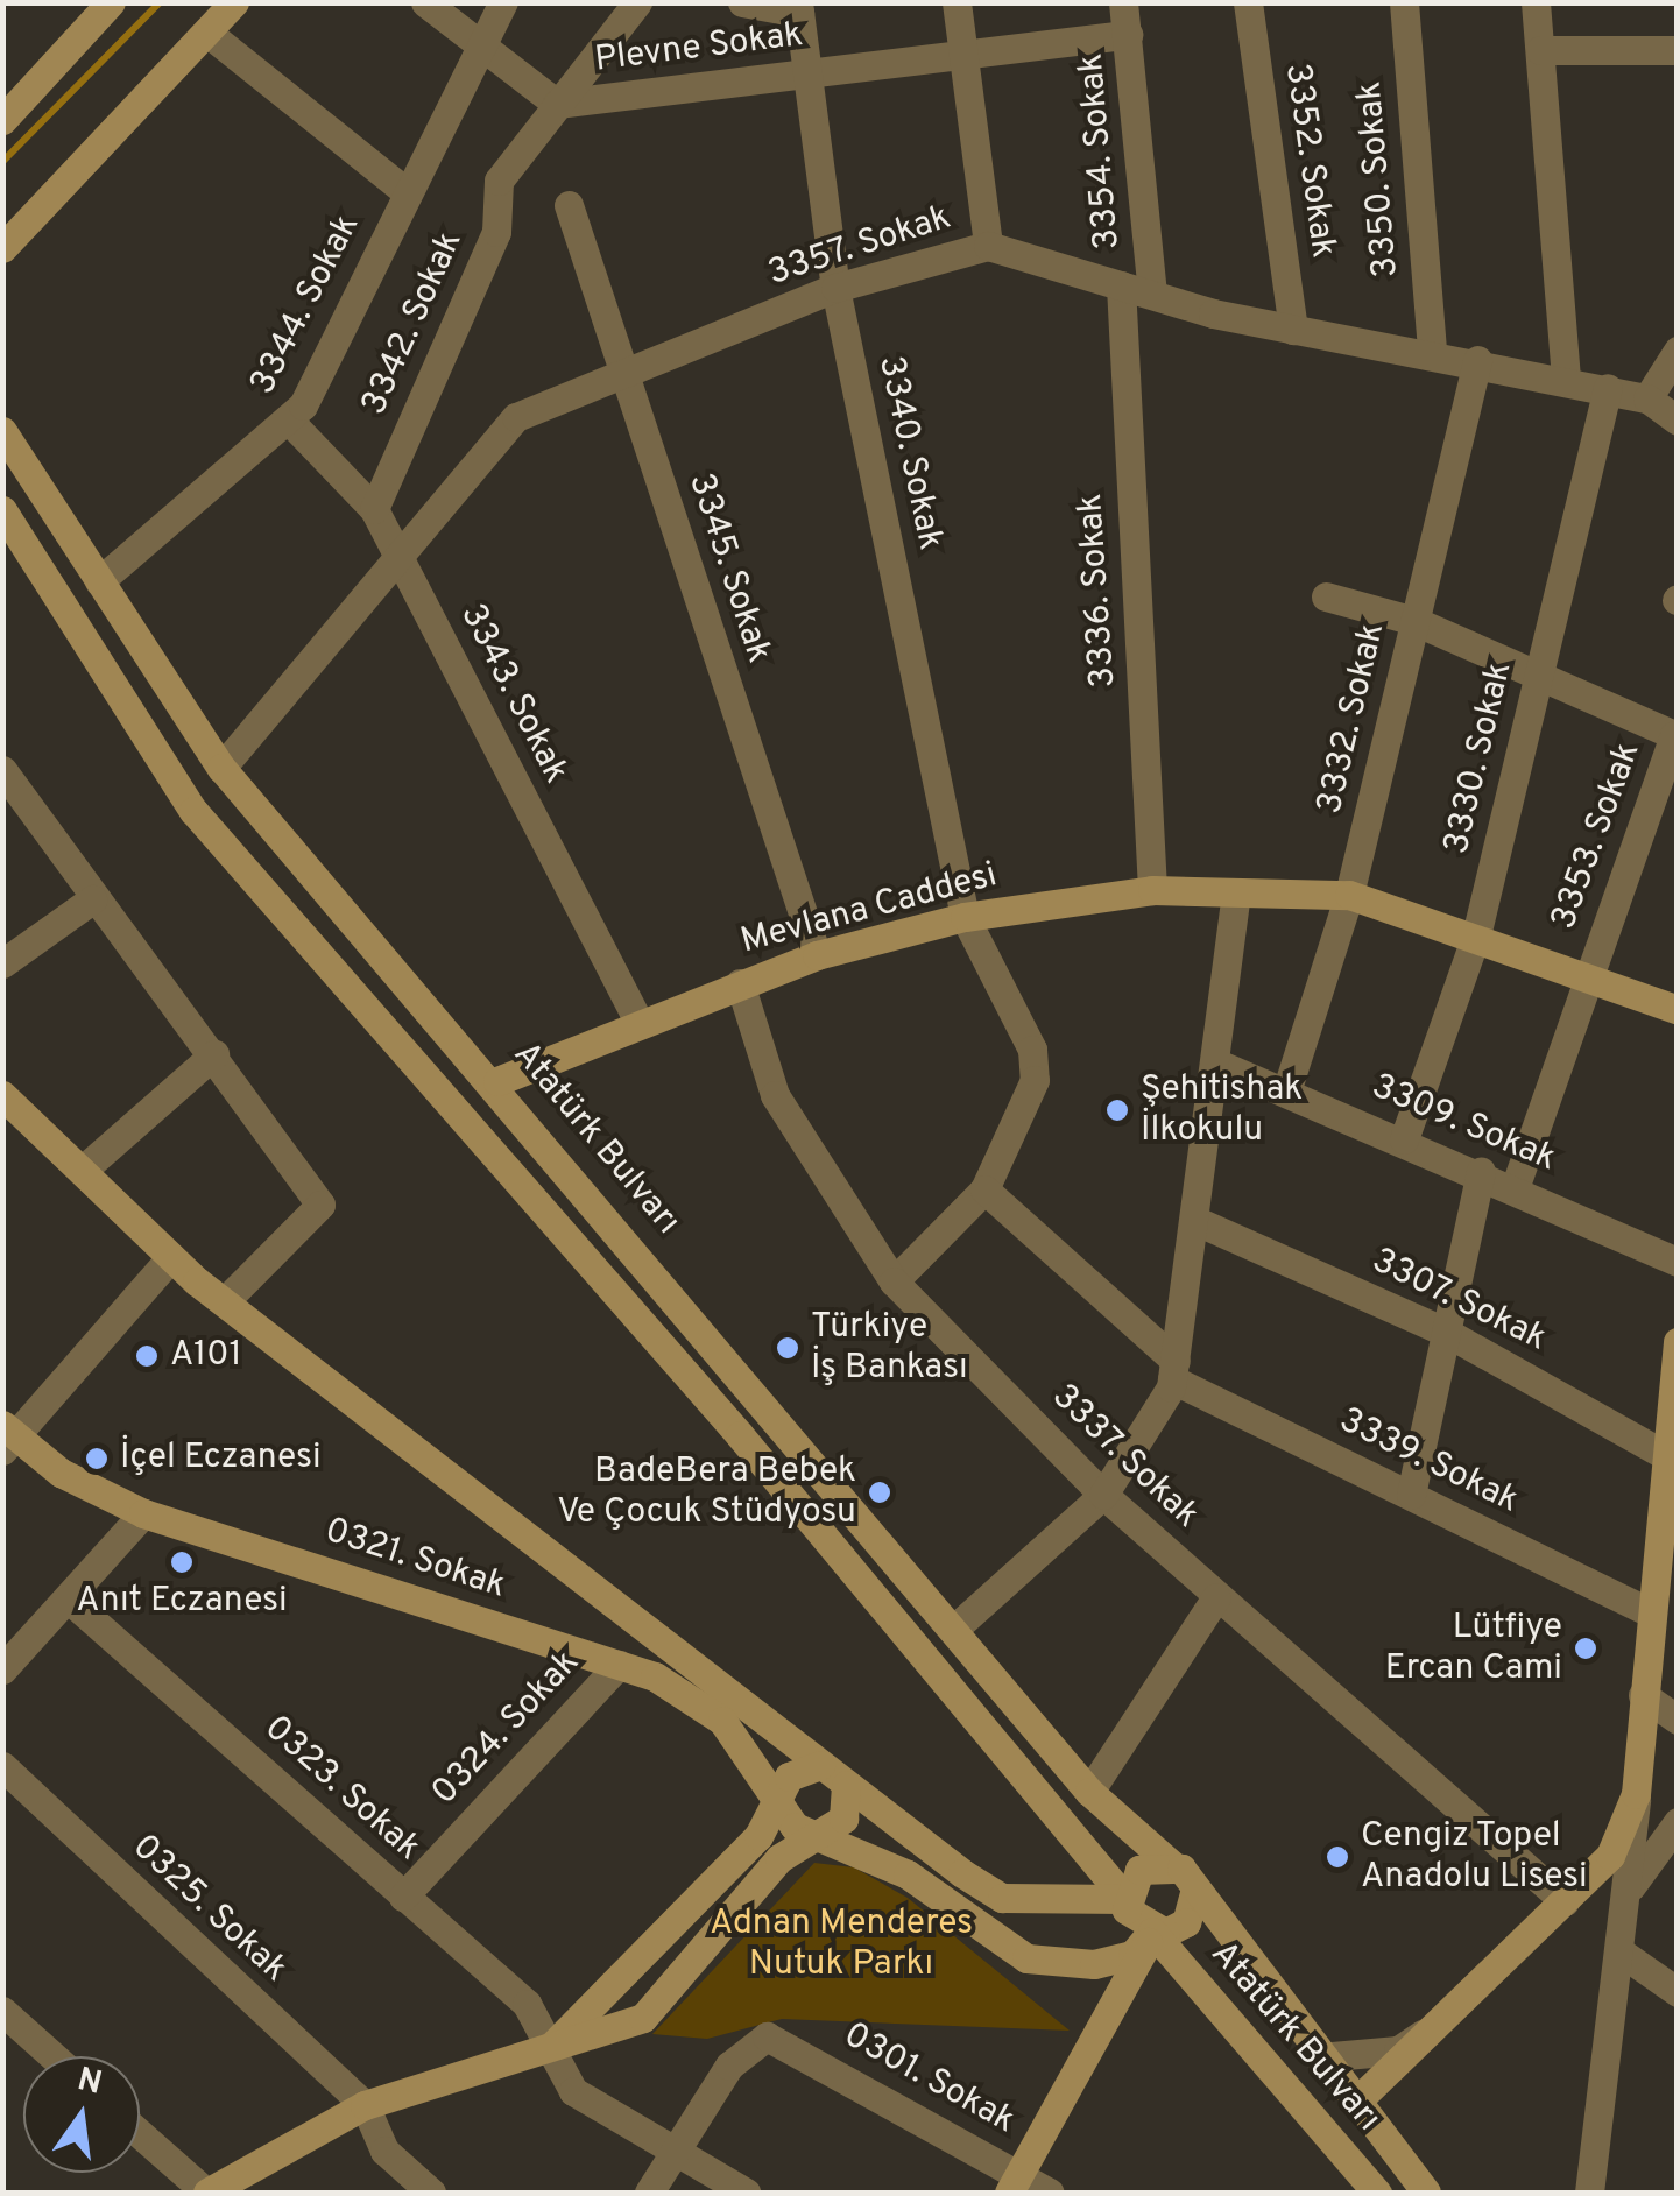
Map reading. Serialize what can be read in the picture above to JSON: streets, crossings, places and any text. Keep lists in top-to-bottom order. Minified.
{"streets":{"street":["Plevne Sokak","3354. Sokak","3352. Sokak","3350. Sokak","3357. Sokak","3344. Sokak","3342. Sokak","3340. Sokak","3345. Sokak","3336. Sokak","3343. Sokak","3332. Sokak","3330. Sokak","3353. Sokak","Mevlana Caddesi","3309. Sokak","Atatürk Bulvarı","3307. Sokak","3337. Sokak","3339. Sokak","0321. Sokak","0324. Sokak","0323. Sokak","0325. Sokak","0301. Sokak"]},"crossings":[["Plevne Sokak","3354. Sokak"],["Plevne Sokak","3342. Sokak"],["Plevne Sokak","3340. Sokak"],["3354. Sokak","3357. Sokak"],["3352. Sokak","3357. Sokak"],["3350. Sokak","3357. Sokak"],["3357. Sokak","3340. Sokak"],["3357. Sokak","3345. Sokak"],["3357. Sokak","3336. Sokak"],["3357. Sokak","3343. Sokak"],["3357. Sokak","3332. Sokak"],["3357. Sokak","3330. Sokak"],["3357. Sokak","Atatürk Bulvarı"],["3344. Sokak","3343. Sokak"],["3344. Sokak","Atatürk Bulvarı"],["3342. Sokak","3343. Sokak"],["3340. Sokak","Mevlana Caddesi"],["3340. Sokak","3337. Sokak"],["3340. Sokak","3339. Sokak"],["3345. Sokak","Mevlana Caddesi"],["3336. Sokak","Mevlana Caddesi"],["3343. Sokak","Mevlana Caddesi"],["3332. Sokak","3353. Sokak"],["3332. Sokak","Mevlana Caddesi"],["3332. Sokak","3309. Sokak"],["3330. Sokak","3353. Sokak"],["3330. Sokak","Mevlana Caddesi"],["3330. Sokak","3309. Sokak"],["3353. Sokak","Mevlana Caddesi"],["3353. Sokak","3309. Sokak"],["Mevlana Caddesi","Atatürk Bulvarı"],["Mevlana Caddesi","3337. Sokak"],["0321. Sokak","0324. Sokak"],["0324. Sokak","0323. Sokak"],["0323. Sokak","0301. Sokak"]],"parks":["Adnan Menderes Nutuk Parkı"],"places":["Şehitishak İlkokulu","Türkiye İş Bankası","A101","İçel Eczanesi","BadeBera Bebek Ve Çocuk Stüdyosu","Anıt Eczanesi","Lütfiye Ercan Cami","Cengiz Topel Anadolu Lisesi"],"north":"top"}
